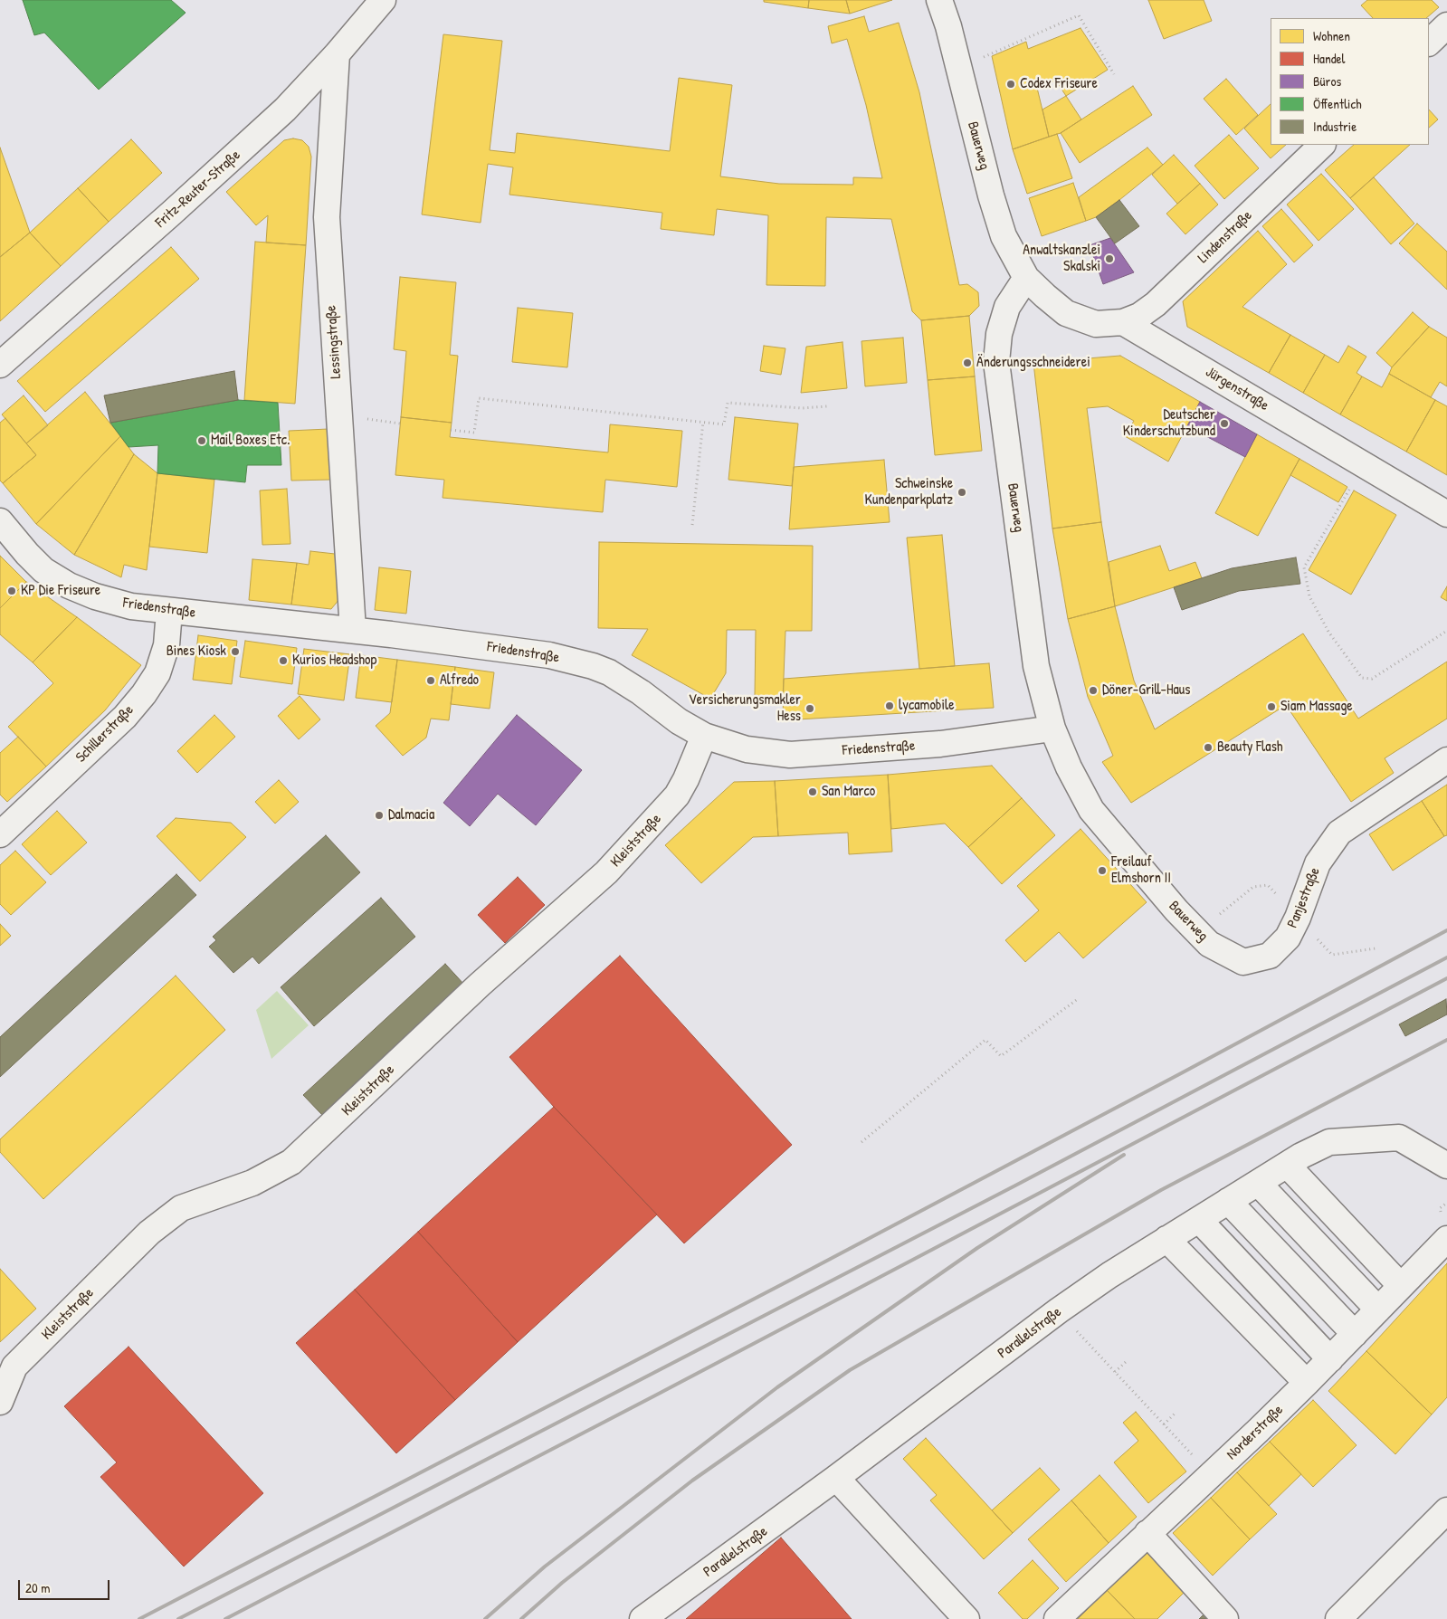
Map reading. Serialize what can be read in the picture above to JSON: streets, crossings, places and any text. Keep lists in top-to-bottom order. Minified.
{"streets":{"street":["Bauerweg","Fritz-Reuter-Straße","Lindenstraße","Lessingstraße","Jürgenstraße","Friedenstraße","Schillerstraße","Kleiststraße","Panjestraße","Parallelstraße","Norderstraße"]},"crossings":[["Bauerweg","Friedenstraße"],["Bauerweg","Panjestraße"],["Fritz-Reuter-Straße","Lessingstraße"],["Lindenstraße","Jürgenstraße"],["Lessingstraße","Friedenstraße"],["Friedenstraße","Schillerstraße"],["Friedenstraße","Kleiststraße"]],"places":["Codex Friseure","Anwaltskanzlei Skalski","Änderungsschneiderei","Deutscher Kinderschutzbund","Mail Boxes Etc.","Schweinske Kundenparkplatz","KP Die Friseure","Bines Kiosk","Kurios Headshop","Alfredo","Döner-Grill-Haus","lycamobile","Siam Massage","Versicherungsmakler Hess","Beauty Flash","San Marco","Dalmacia","Freilauf Elmshorn II"],"legend":["Wohnen","Handel","Büros","Öffentlich","Industrie"],"scale_bar":"20 m"}
